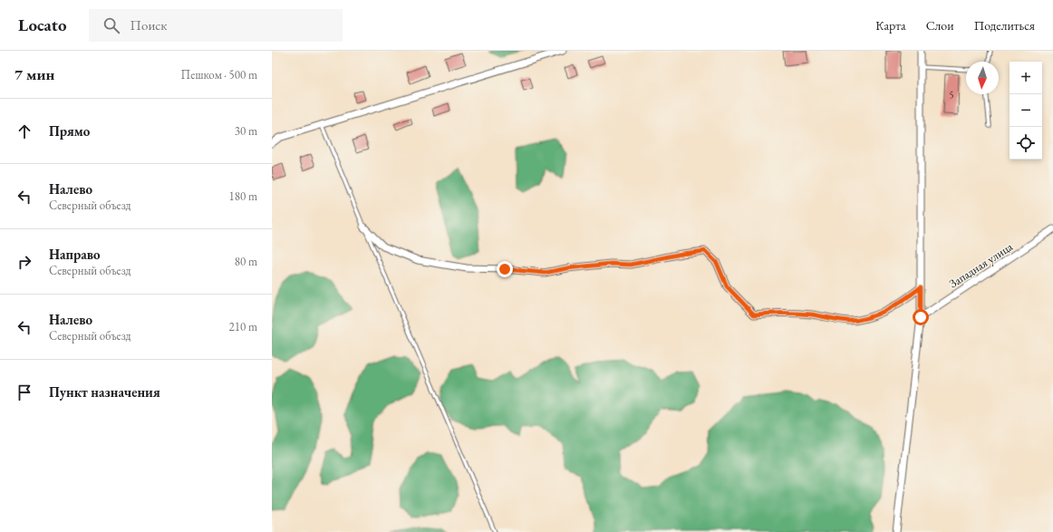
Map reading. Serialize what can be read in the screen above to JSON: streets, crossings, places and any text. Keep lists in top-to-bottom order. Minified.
{"streets":{"street":["Западная улица"]},"house_numbers":["5"],"north":"bottom","page":{"header":"Locato","search":"Поиск","nav":["Карта","Слои","Поделиться"],"heading":["7 мин","Пешком · 500 m"],"map_buttons":["+","−"],"list":[["Прямо","30 m"],["Налево","Северный объезд","180 m"],["Направо","Северный объезд","80 m"],["Налево","Северный объезд","210 m"],"Пункт назначения"]}}
